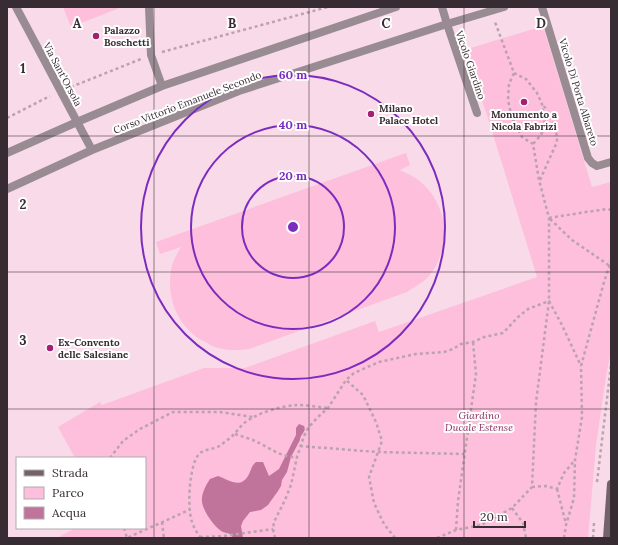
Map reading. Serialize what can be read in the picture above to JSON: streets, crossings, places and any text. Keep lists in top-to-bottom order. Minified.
{"streets":{"street":["Vicolo Giardino","Via Sant'Orsola","Vicolo Di Porta Albareto","Corso Vittorio Emanuele Secondo"]},"crossings":[["Vicolo Giardino","Corso Vittorio Emanuele Secondo"],["Via Sant'Orsola","Corso Vittorio Emanuele Secondo"]],"parks":["Giardino Ducale Estense"],"places":["Palazzo Boschetti","Monumento a Nicola Fabrizi","Milano Palace Hotel","Ex-Convento delle Salesiane"],"legend":["Strada","Parco","Acqua"],"scale_bar":"20 m","grid":{"columns":["A","B","C","D"],"rows":["1","2","3"]},"rings":["60 m","40 m","20 m"]}
